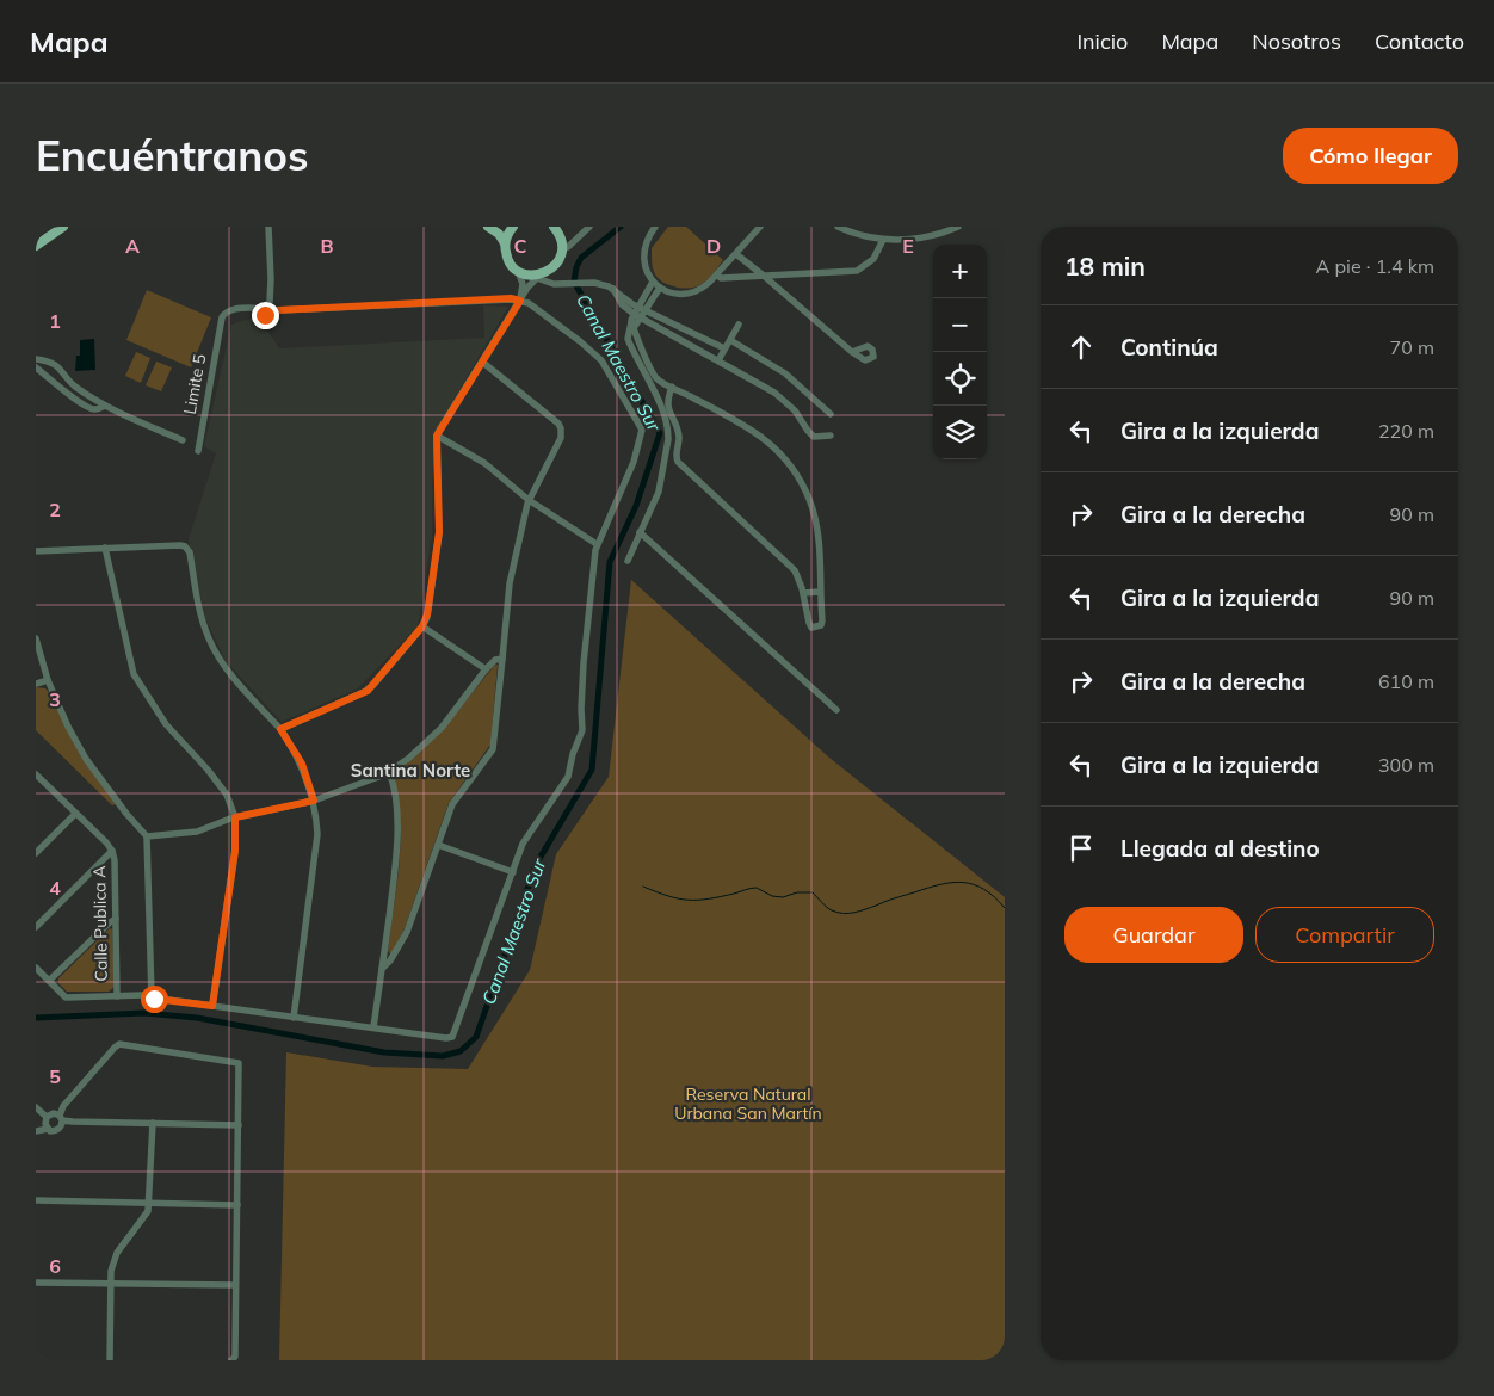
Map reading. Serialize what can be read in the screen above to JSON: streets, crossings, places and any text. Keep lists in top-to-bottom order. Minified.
{"streets":{"street":["Limite 5","Calle Publica A"]},"districts":["Santina Norte"],"water":["Canal Maestro Sur"],"parks":["Reserva Natural Urbana San Martín"],"page":{"header":"Mapa","nav":["Inicio","Mapa","Nosotros","Contacto"],"buttons":["Cómo llegar",["Guardar","Compartir"]],"title":"Encuéntranos","heading":["18 min","A pie · 1.4 km"],"map_buttons":["+","−"],"list":[["Continúa","70 m"],["Gira a la izquierda","220 m"],["Gira a la derecha","90 m"],["Gira a la izquierda","90 m"],["Gira a la derecha","610 m"],["Gira a la izquierda","300 m"],"Llegada al destino"]},"grid":{"columns":["A","B","C","D","E"],"rows":["1","2","3","4","5","6"]}}
